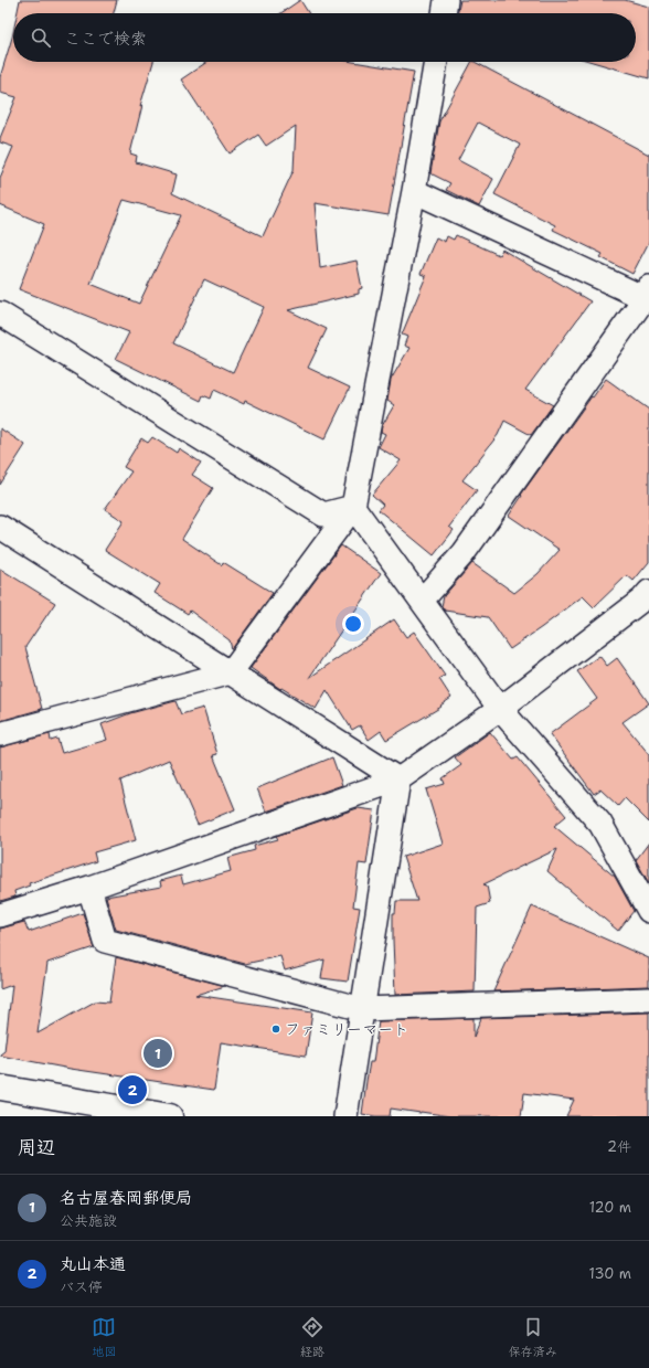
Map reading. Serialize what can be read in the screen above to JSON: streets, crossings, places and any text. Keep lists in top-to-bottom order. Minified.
{"places":["ファミリーマート"],"page":{"search":"ここで検索","pins":["1","2"],"heading":["周辺","2件"],"list":[{"mark":"1","name":"名古屋春岡郵便局","note":"公共施設","value":"120 m"},{"mark":"2","name":"丸山本通","note":"バス停","value":"130 m"}],"nav":["地図","経路","保存済み"]}}
